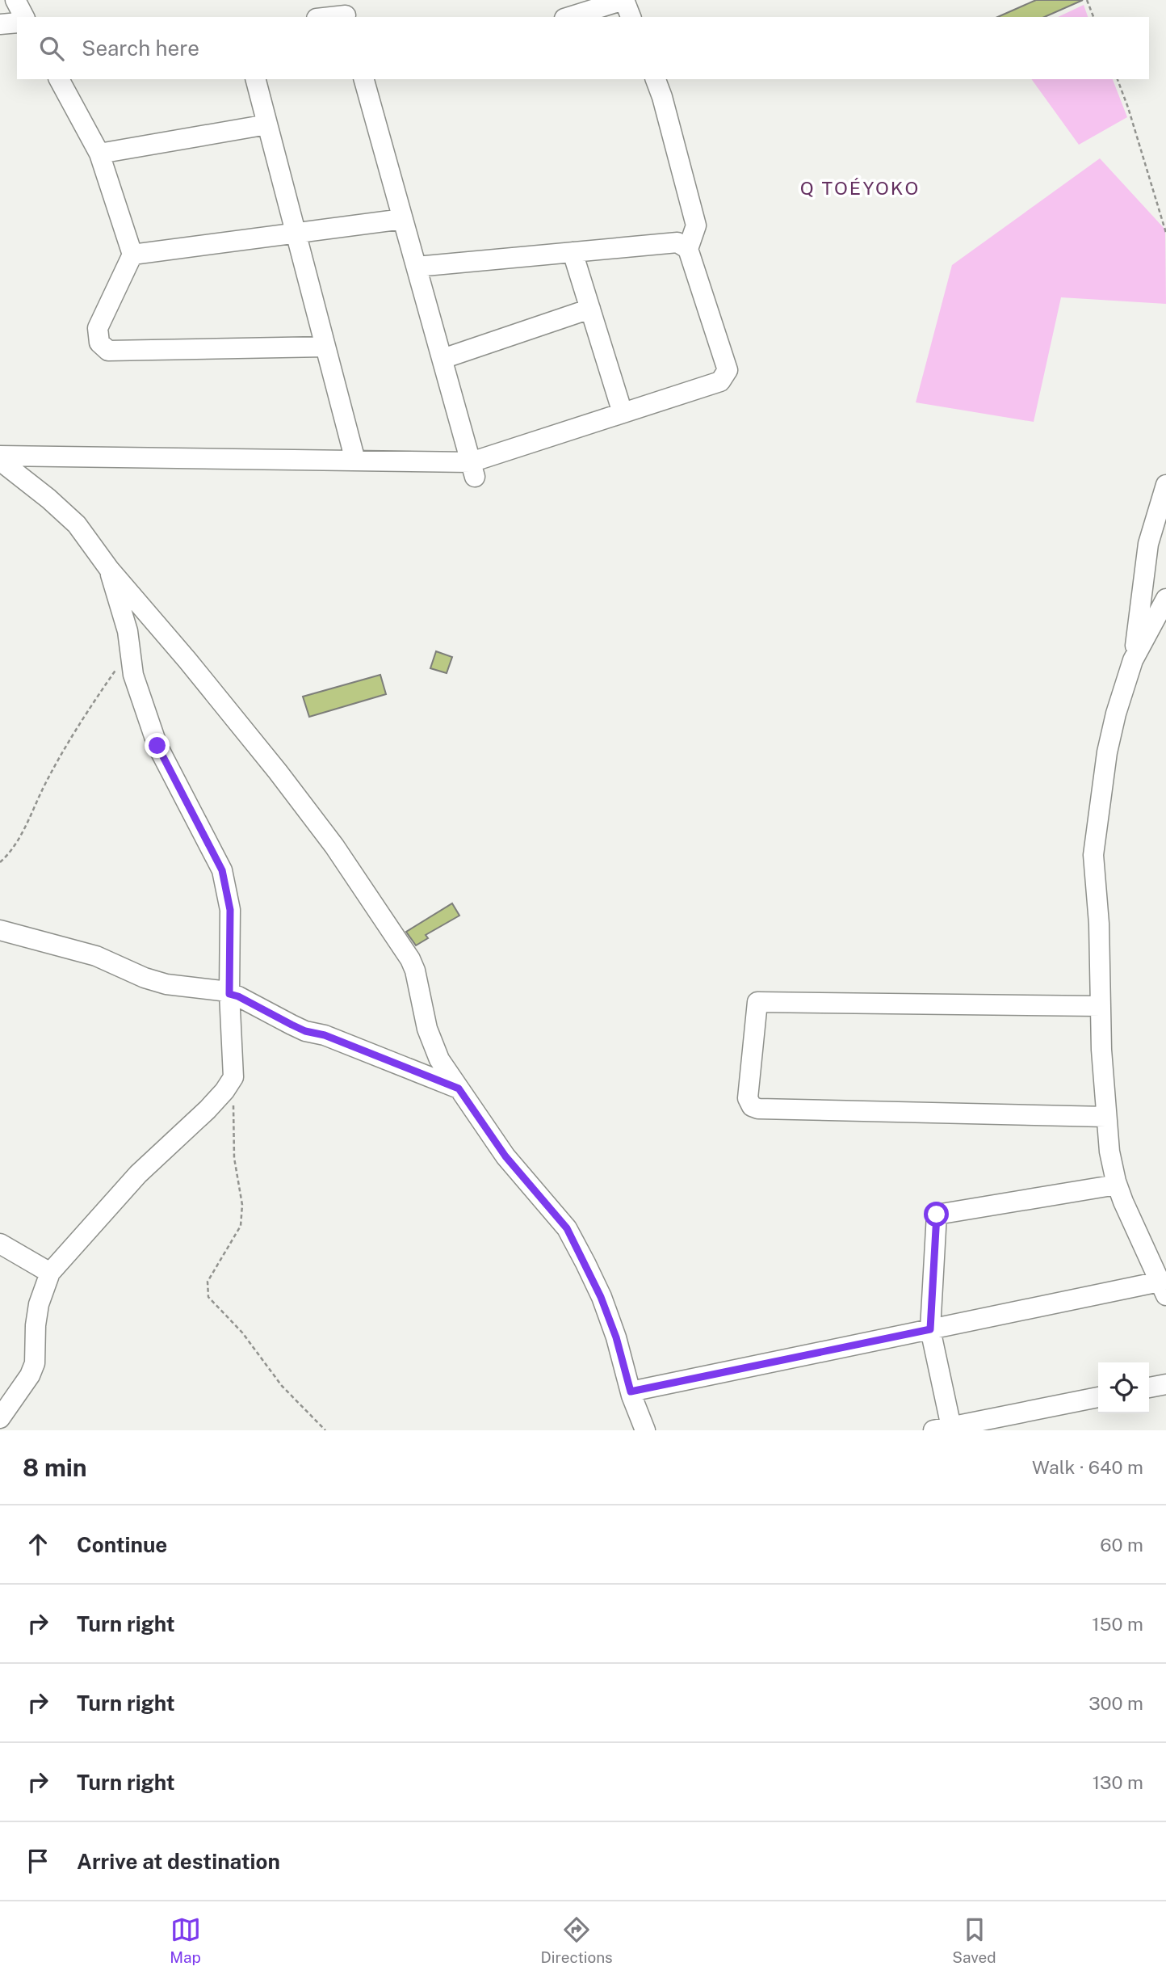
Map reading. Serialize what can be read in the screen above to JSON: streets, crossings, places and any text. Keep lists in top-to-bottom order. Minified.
{"districts":["Q TOÉYOKO"],"page":{"search":"Search here","heading":["8 min","Walk · 640 m"],"list":[["Continue","60 m"],["Turn right","150 m"],["Turn right","300 m"],["Turn right","130 m"],"Arrive at destination"],"nav":["Map","Directions","Saved"]}}
